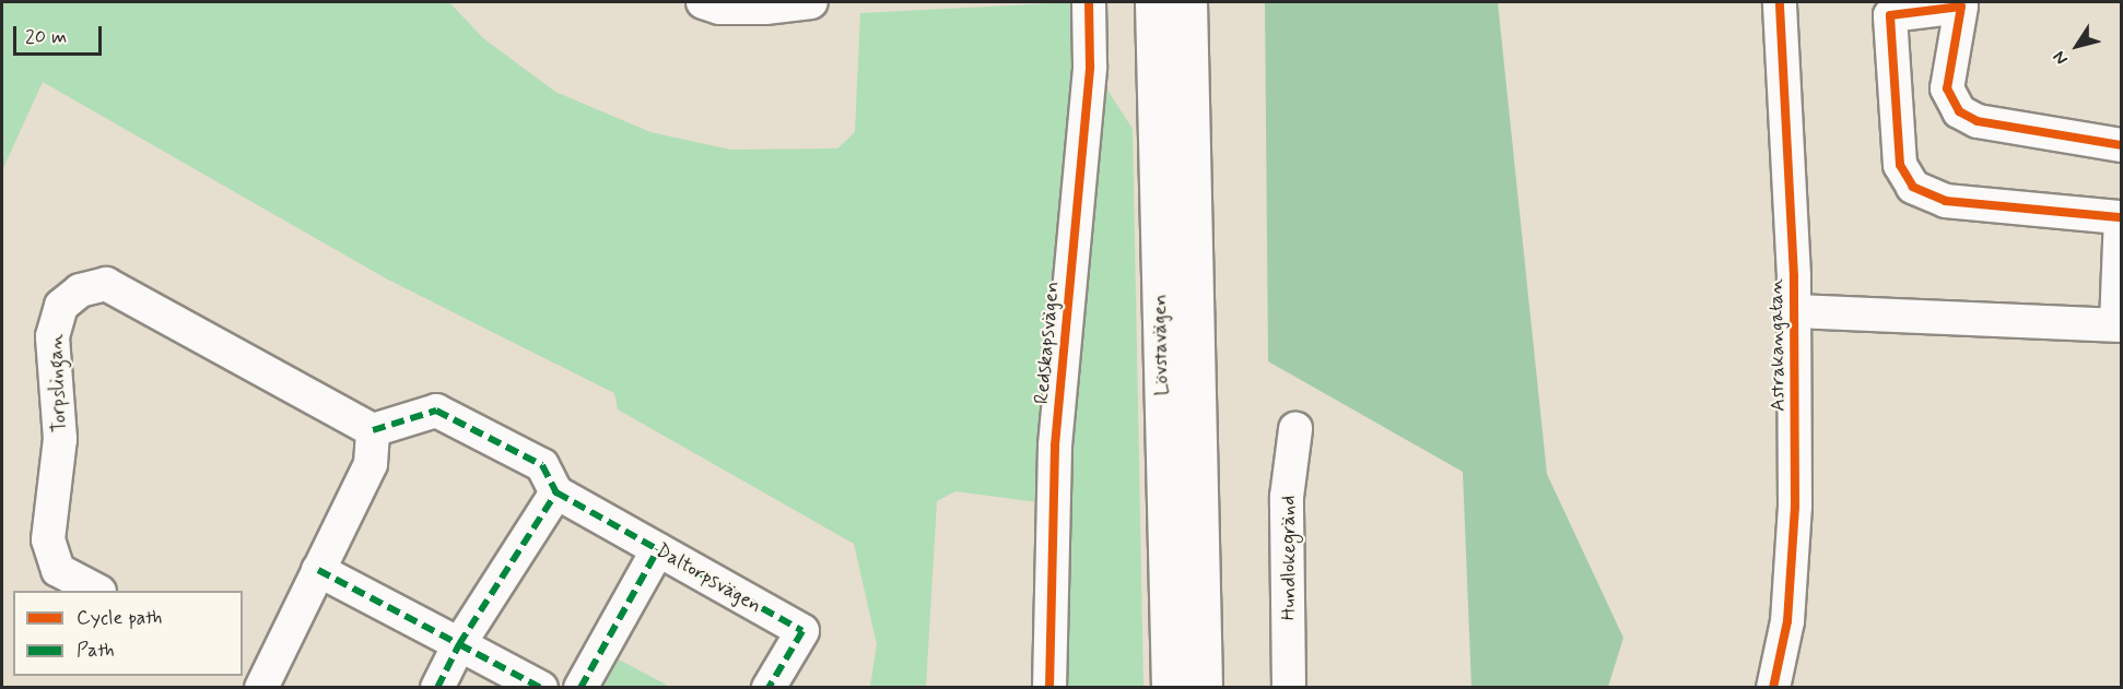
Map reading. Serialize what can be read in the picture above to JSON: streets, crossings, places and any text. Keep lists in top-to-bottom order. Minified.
{"streets":{"street":["Redskapsvägen","Lövstavägen","Astrakangatan","Torpslingan","Hundlokegränd","Daltorpsvägen"]},"legend":["Cycle path","Path"],"scale_bar":"20 m","north":"bottom left"}
